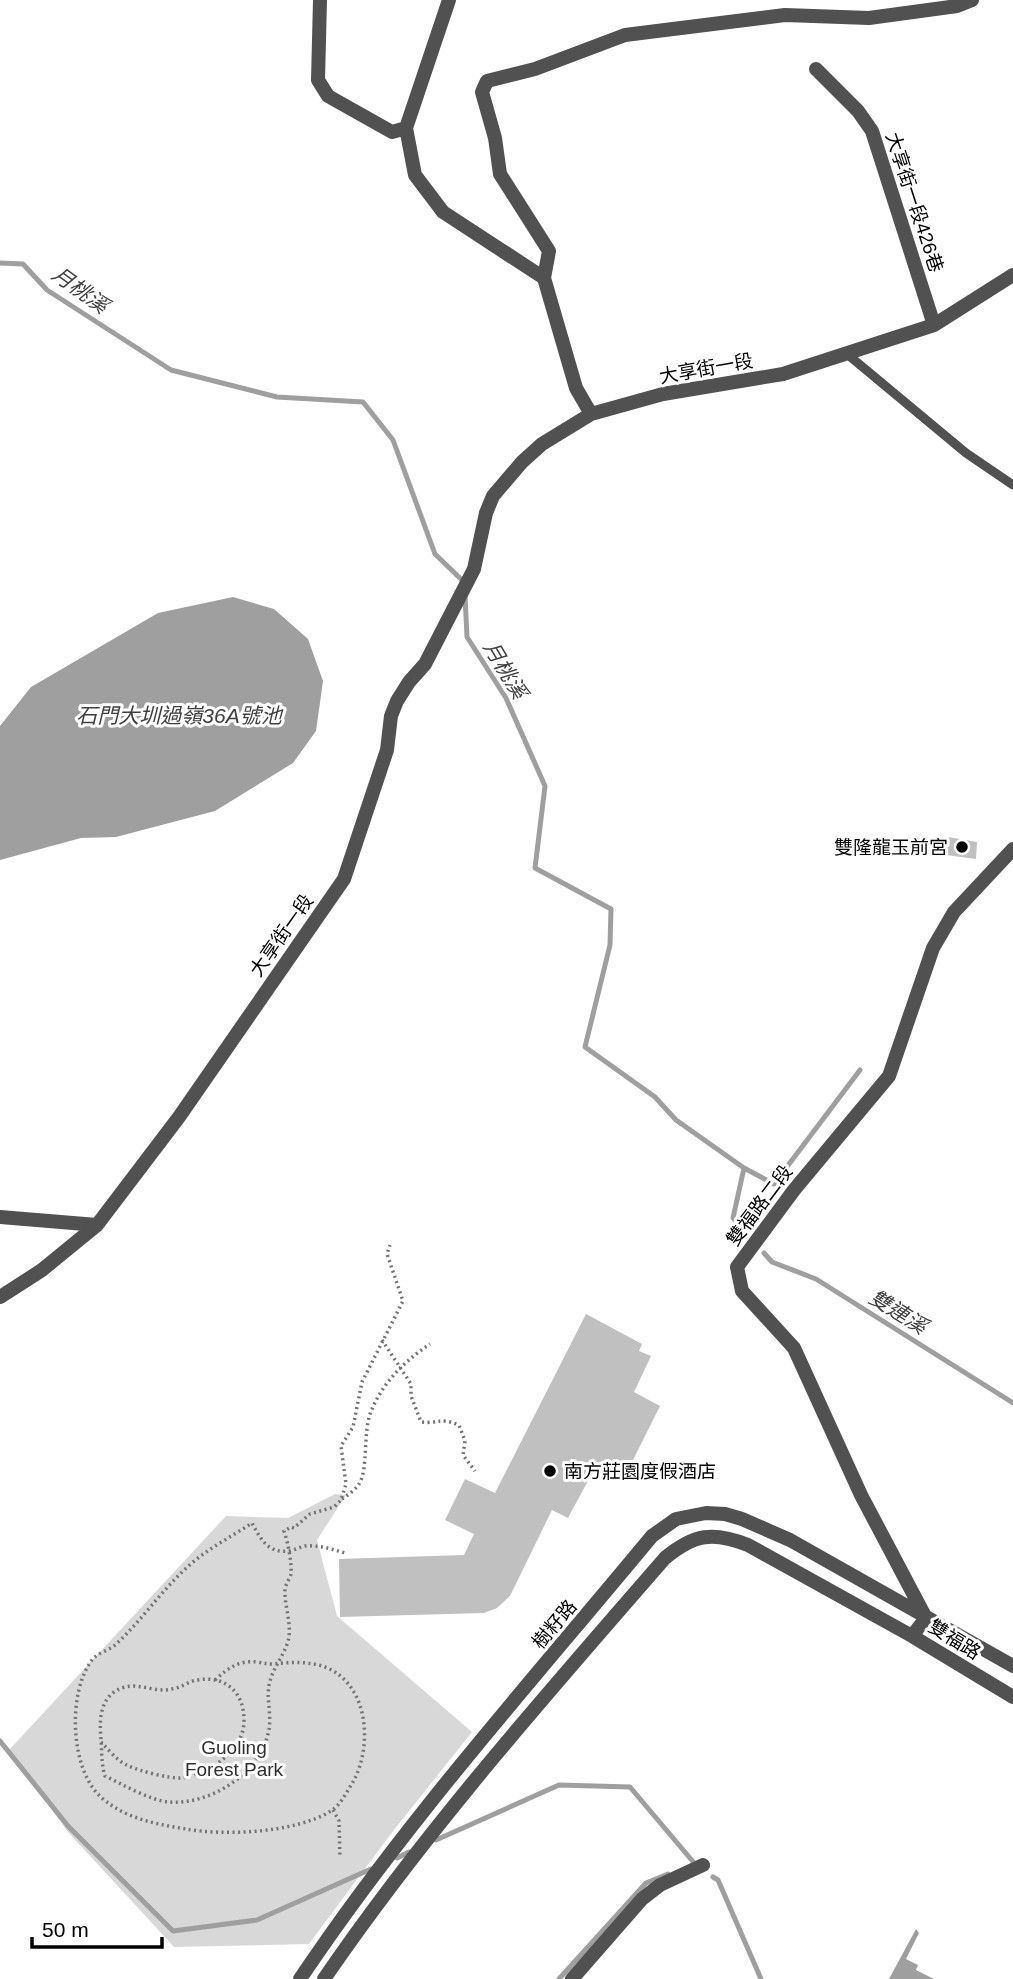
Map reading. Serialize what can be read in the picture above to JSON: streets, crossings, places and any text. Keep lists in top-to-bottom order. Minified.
{"streets":{"street":["大享街一段426巷","大享街一段","雙福路二段","樹籽路","雙福路"]},"crossings":[["大享街一段426巷","大享街一段"],["雙福路二段","樹籽路"]],"water":["月桃溪","石門大圳過嶺36A號池","雙連溪"],"parks":["Guoling Forest Park"],"places":["雙隆龍玉前宮","南方莊園度假酒店"],"scale_bar":"50 m"}
